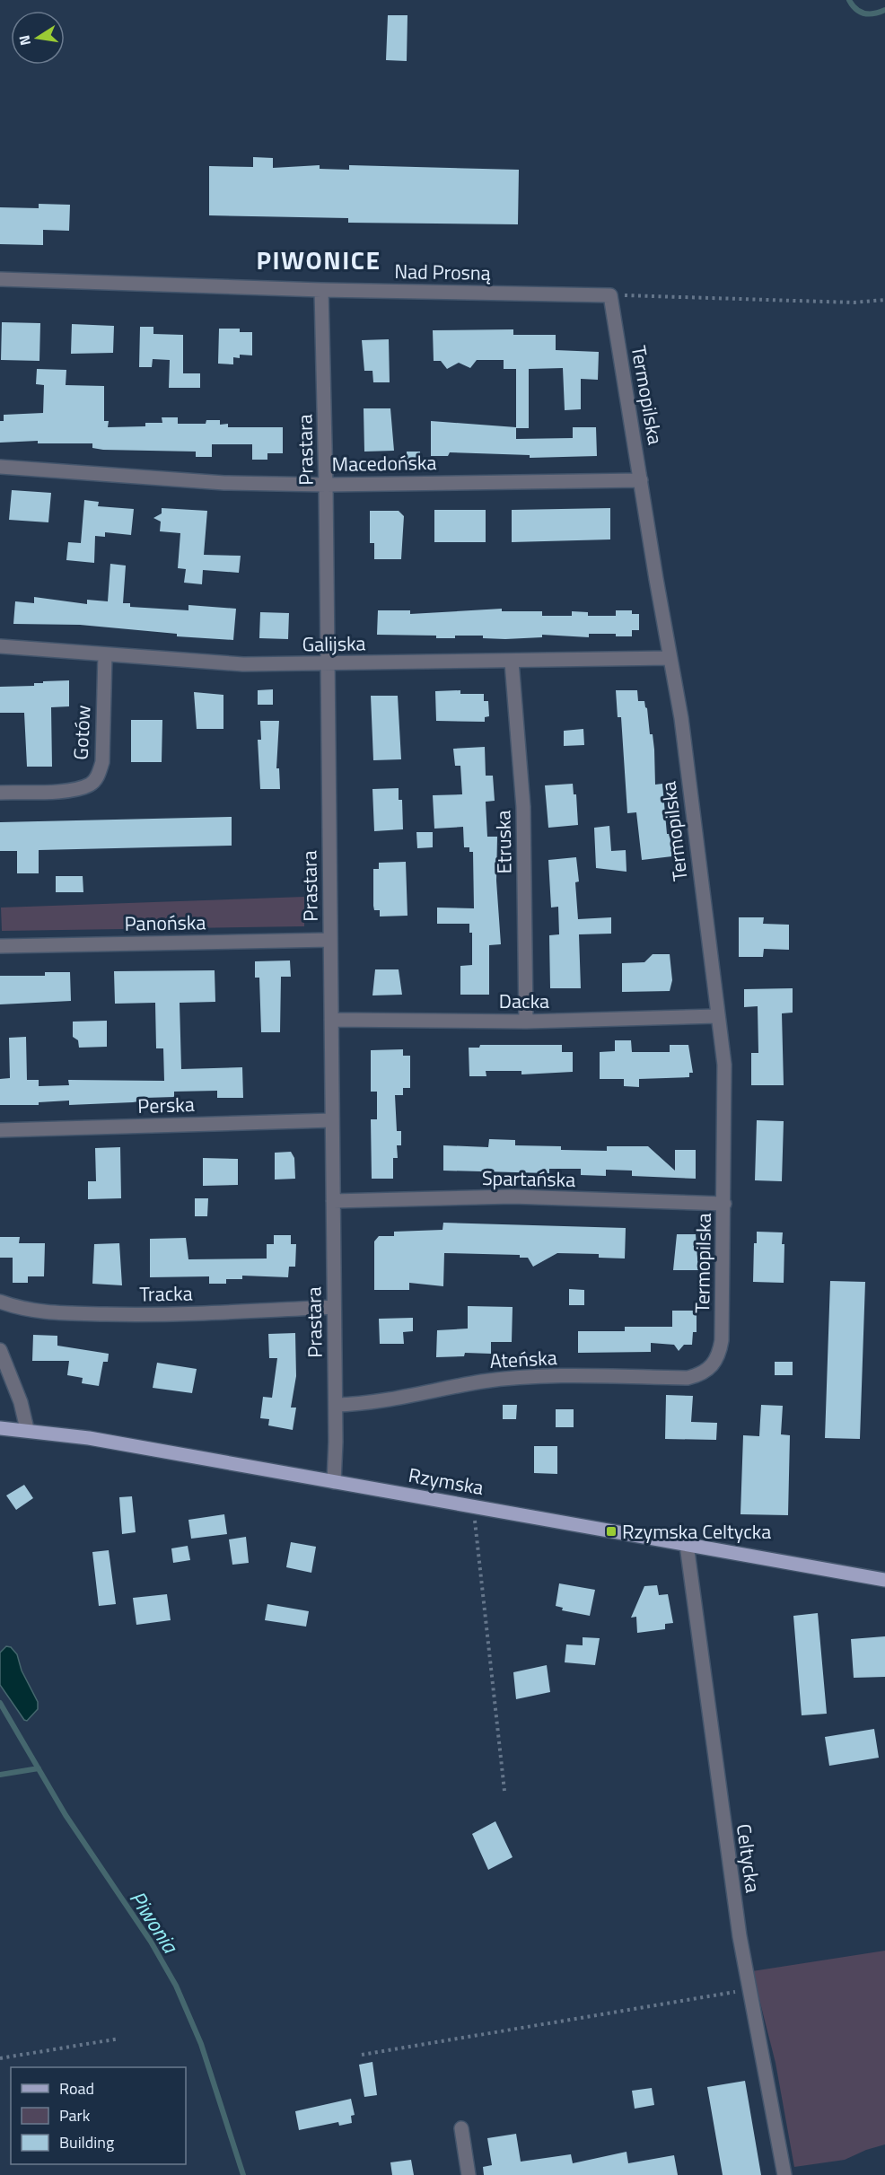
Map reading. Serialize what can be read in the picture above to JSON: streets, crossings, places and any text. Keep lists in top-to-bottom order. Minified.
{"streets":{"main road":["Rzymska"],"street":["Nad Prosną","Termopilska","Prastara","Macedońska","Galijska","Gotów","Etruska","Panońska","Dacka","Perska","Spartańska","Tracka","Ateńska","Celtycka"]},"crossings":[["Nad Prosną","Termopilska"],["Nad Prosną","Prastara"],["Termopilska","Macedońska"],["Termopilska","Galijska"],["Termopilska","Dacka"],["Termopilska","Spartańska"],["Termopilska","Ateńska"],["Prastara","Macedońska"],["Prastara","Galijska"],["Prastara","Panońska"],["Prastara","Dacka"],["Prastara","Perska"],["Prastara","Spartańska"],["Prastara","Tracka"],["Prastara","Ateńska"],["Prastara","Rzymska"],["Galijska","Gotów"],["Galijska","Etruska"],["Etruska","Dacka"],["Rzymska","Celtycka"]],"districts":["PIWONICE"],"water":["Piwonia"],"places":{"transit":["Rzymska Celtycka"]},"legend":["Road","Park","Building"],"north":"left"}
